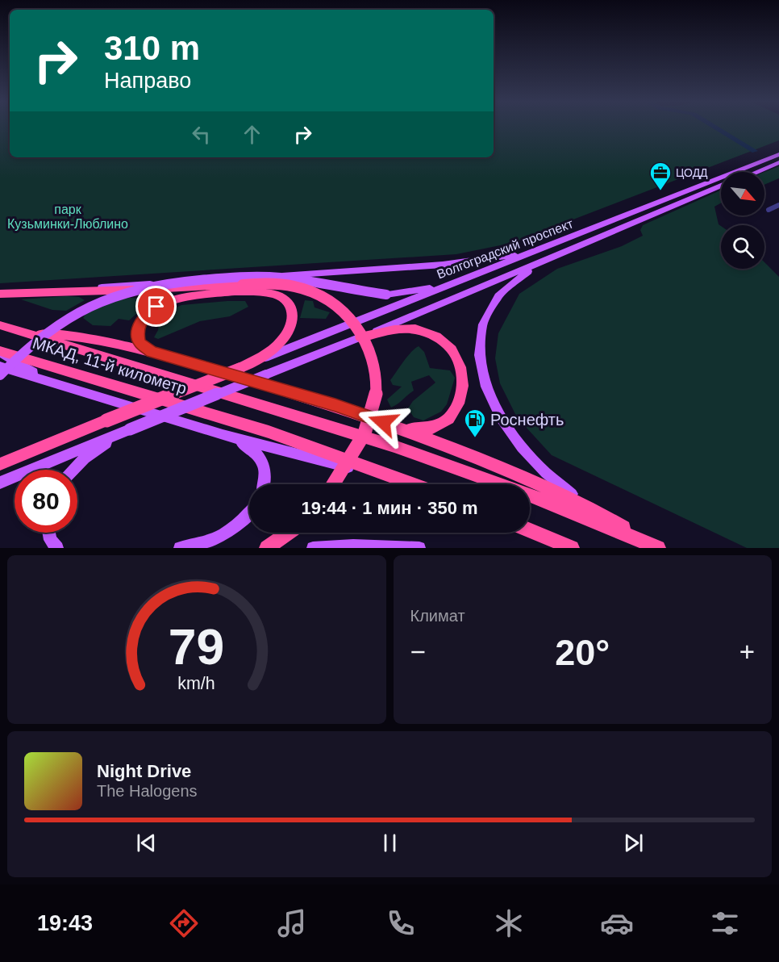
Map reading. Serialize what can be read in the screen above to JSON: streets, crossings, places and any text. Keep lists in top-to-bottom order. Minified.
{"streets":{"highway":["МКАД, 11-й километр"],"main road":["Волгоградский проспект"]},"parks":["парк Кузьминки-Люблино"],"places":{"office":["ЦОДД"],"fuel station":["Роснефть"]},"north":"bottom right","page":{"turn":["310 m","Направо"],"limit":"80","trip":"19:44 · 1 мин · 350 m","tile":"Климат","heat":["−","20°","+"],"song":["Night Drive","The Halogens"],"tabs":"19:43","gauge":["79","km/h"]}}
